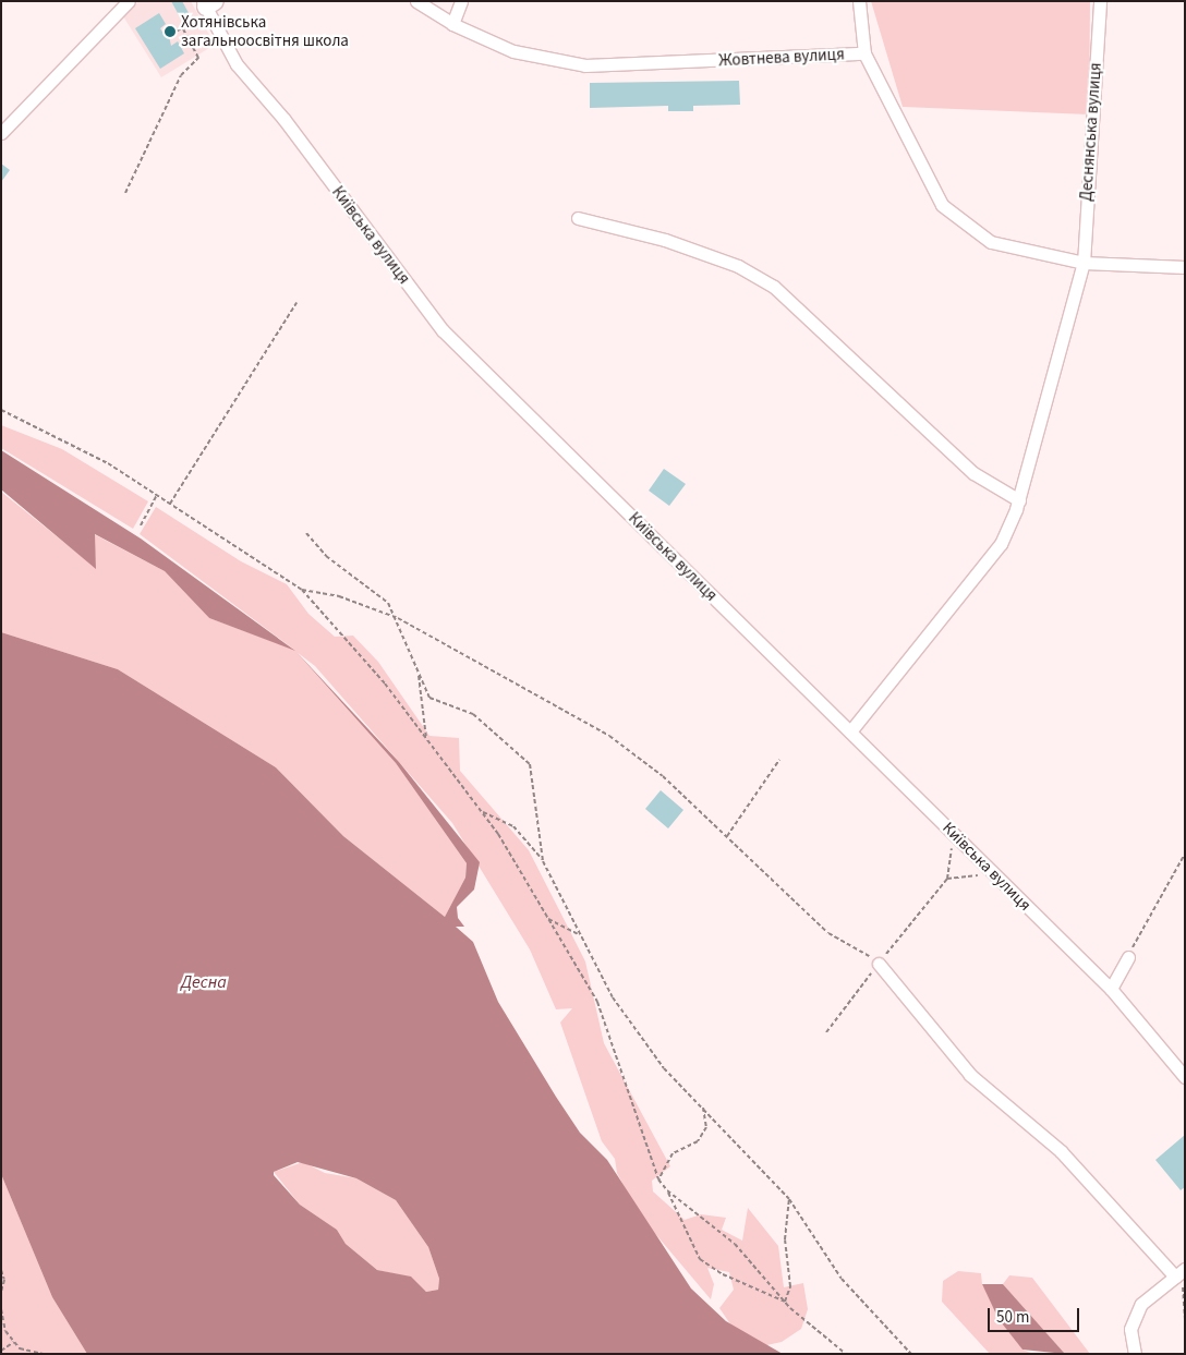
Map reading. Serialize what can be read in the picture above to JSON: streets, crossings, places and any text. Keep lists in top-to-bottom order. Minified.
{"streets":{"street":["Жовтнева вулиця","Деснянська вулиця","Київська вулиця"]},"crossings":[["Жовтнева вулиця","Деснянська вулиця"],["Деснянська вулиця","Київська вулиця"]],"water":["Десна"],"places":["Хотянівська загальноосвітня школа"],"scale_bar":"50 m"}
